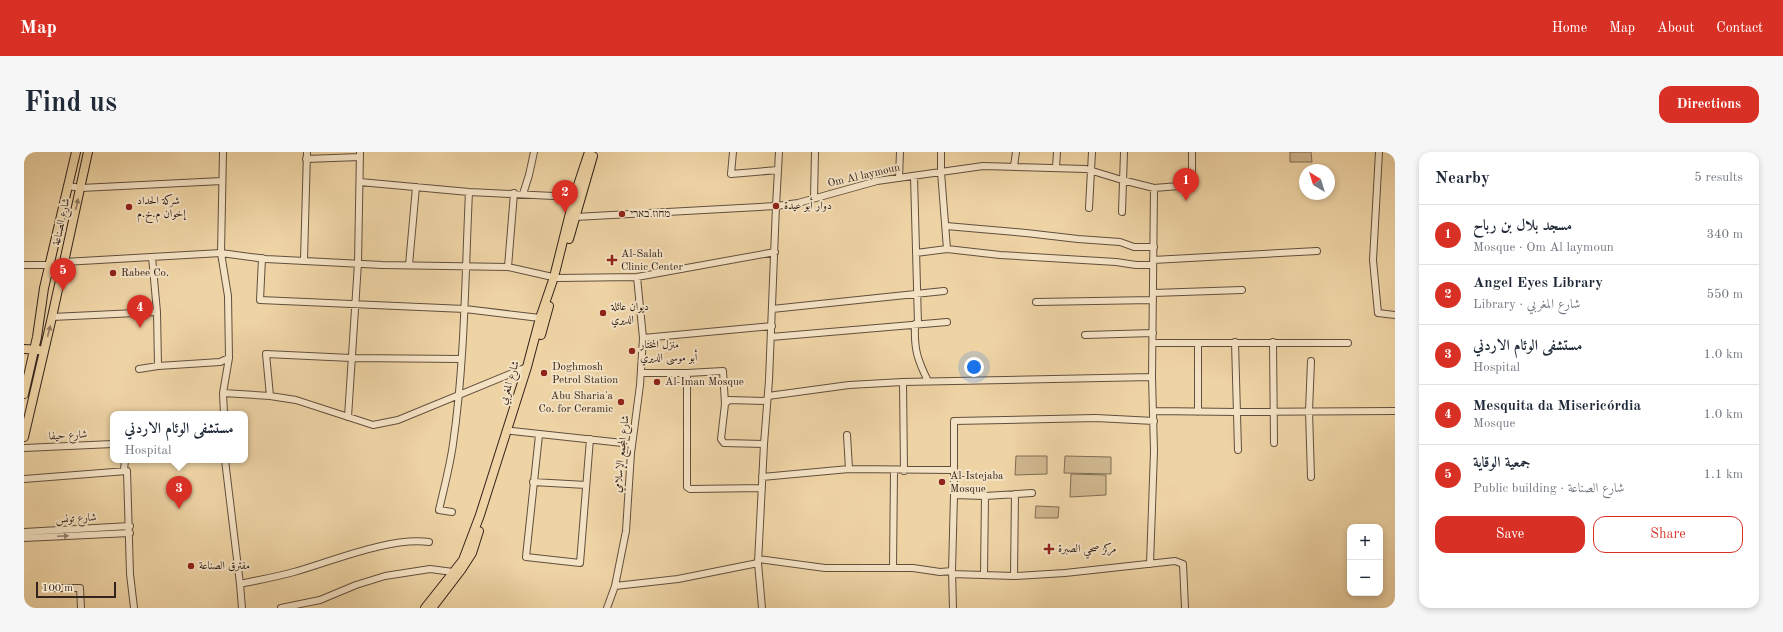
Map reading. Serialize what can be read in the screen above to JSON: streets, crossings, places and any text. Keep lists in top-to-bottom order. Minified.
{"streets":{"main road":["شارع الصناعة","شارع المغربي"],"street":["Om Al laymoun","شارع حيفا","شارع المجمع الإسلامي","شارع تونس"]},"crossings":[["Om Al laymoun","شارع المغربي"]],"places":{"other":["دوار أبو عيدة","شركة الحداد إخوان م.خ.م","מחוז בארי","Rabee Co.","ديوان عائلة الديري","منزل المختار أبو موسى الديري","Doghmosh Petrol Station","Al-Iman Mosque","Abu Sharia'a Co. for Ceramic","Al-Istejaba Mosque","مفترق الصناعة"],"health":["Al-Salah Clinic Center","مركز صحي الصبرة"]},"scale_bar":"100 m","north":"top left","page":{"header":"Map","nav":["Home","Map","About","Contact"],"buttons":["Directions",["Save","Share"]],"title":"Find us","heading":["Nearby","5 results"],"pins":["1","2","5","4","3"],"list":[{"mark":"1","name":"مسجد بلال بن رباح","note":"Mosque · Om Al laymoun","value":"340 m"},{"mark":"2","name":"Angel Eyes Library","note":"Library · شارع المغربي","value":"550 m"},{"mark":"3","name":"مستشفى الوئام الاردني","note":"Hospital","value":"1.0 km"},{"mark":"4","name":"Mesquita da Misericórdia","note":"Mosque","value":"1.0 km"},{"mark":"5","name":"جمعية الوقاية","note":"Public building · شارع الصناعة","value":"1.1 km"}],"popup":["مستشفى الوئام الاردني","Hospital"],"map_buttons":["+","−"],"scale":"100 m"}}
